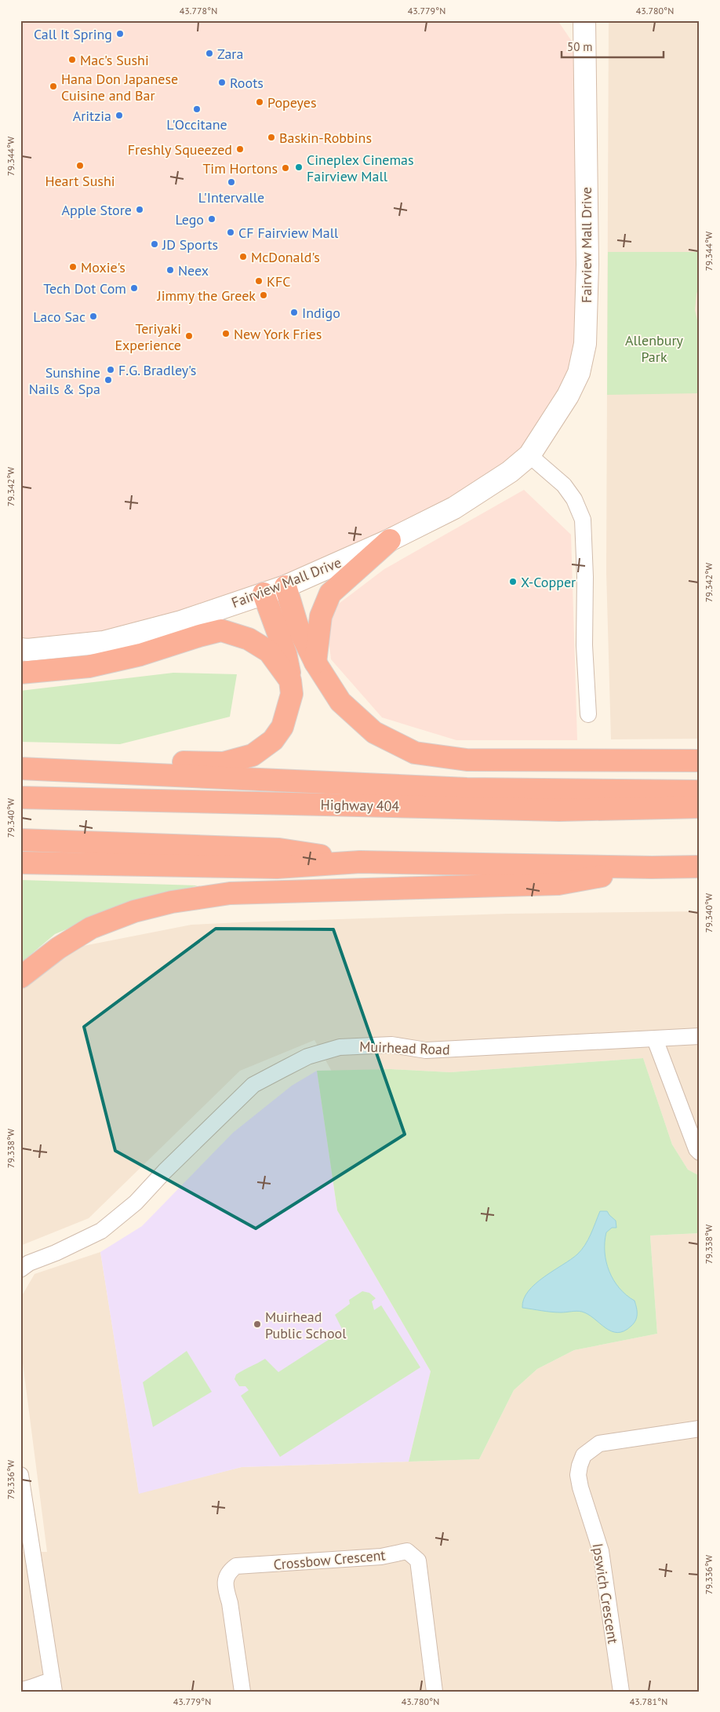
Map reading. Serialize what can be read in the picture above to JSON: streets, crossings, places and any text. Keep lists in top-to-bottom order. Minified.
{"streets":{"highway":["Highway 404"],"street":["Fairview Mall Drive","Muirhead Road","Crossbow Crescent","Ipswich Crescent"]},"parks":["Allenbury Park"],"places":["Call It Spring","Zara","Mac's Sushi","Roots","Hana Don Japanese Cuisine and Bar","Popeyes","L'Occitane","Aritzia","Baskin-Robbins","Freshly Squeezed","Heart Sushi","Cineplex Cinemas Fairview Mall","Tim Hortons","L'Intervalle","Apple Store","Lego","CF Fairview Mall","JD Sports","McDonald's","Moxie's","Neex","KFC","Tech Dot Com","Jimmy the Greek","Indigo","Laco Sac","New York Fries","Teriyaki Experience","F.G. Bradley's","Sunshine Nails & Spa","X-Copper","Muirhead Public School"],"scale_bar":"50 m","coordinates":["43.778°N","43.779°N","43.780°N","79.344°W","79.342°W","79.340°W","79.338°W","79.336°W","43.781°N"]}
